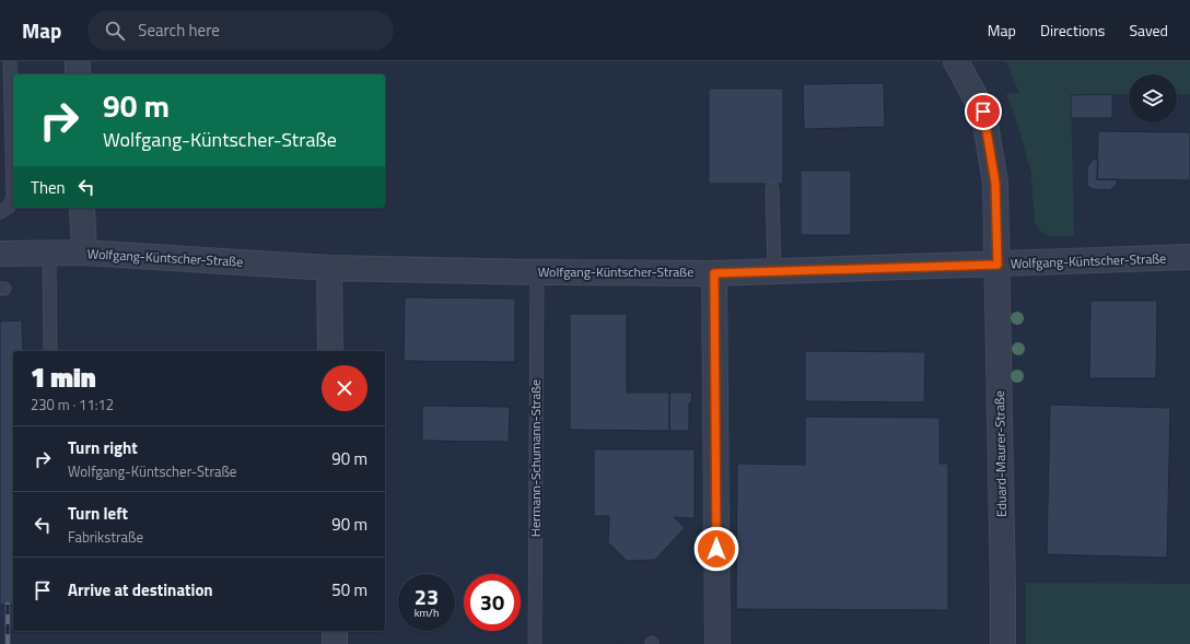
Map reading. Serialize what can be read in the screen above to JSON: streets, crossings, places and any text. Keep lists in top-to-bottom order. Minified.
{"streets":{"street":["Wolfgang-Küntscher-Straße","Eduard-Maurer-Straße"],"lane":["Hermann-Schumann-Straße"]},"crossings":[["Wolfgang-Küntscher-Straße","Eduard-Maurer-Straße"],["Wolfgang-Küntscher-Straße","Hermann-Schumann-Straße"]],"page":{"header":"Map","search":"Search here","nav":["Map","Directions","Saved"],"turn":["90 m","Wolfgang-Küntscher-Straße"],"then":"Then","heading":["1 min","230 m · 11:12"],"list":[{"name":"Turn right","note":"Wolfgang-Küntscher-Straße","value":"90 m"},{"name":"Turn left","note":"Fabrikstraße","value":"90 m"},{"name":"Arrive at destination","value":"50 m"}],"speed":"23 km/h","limit":"30"}}
